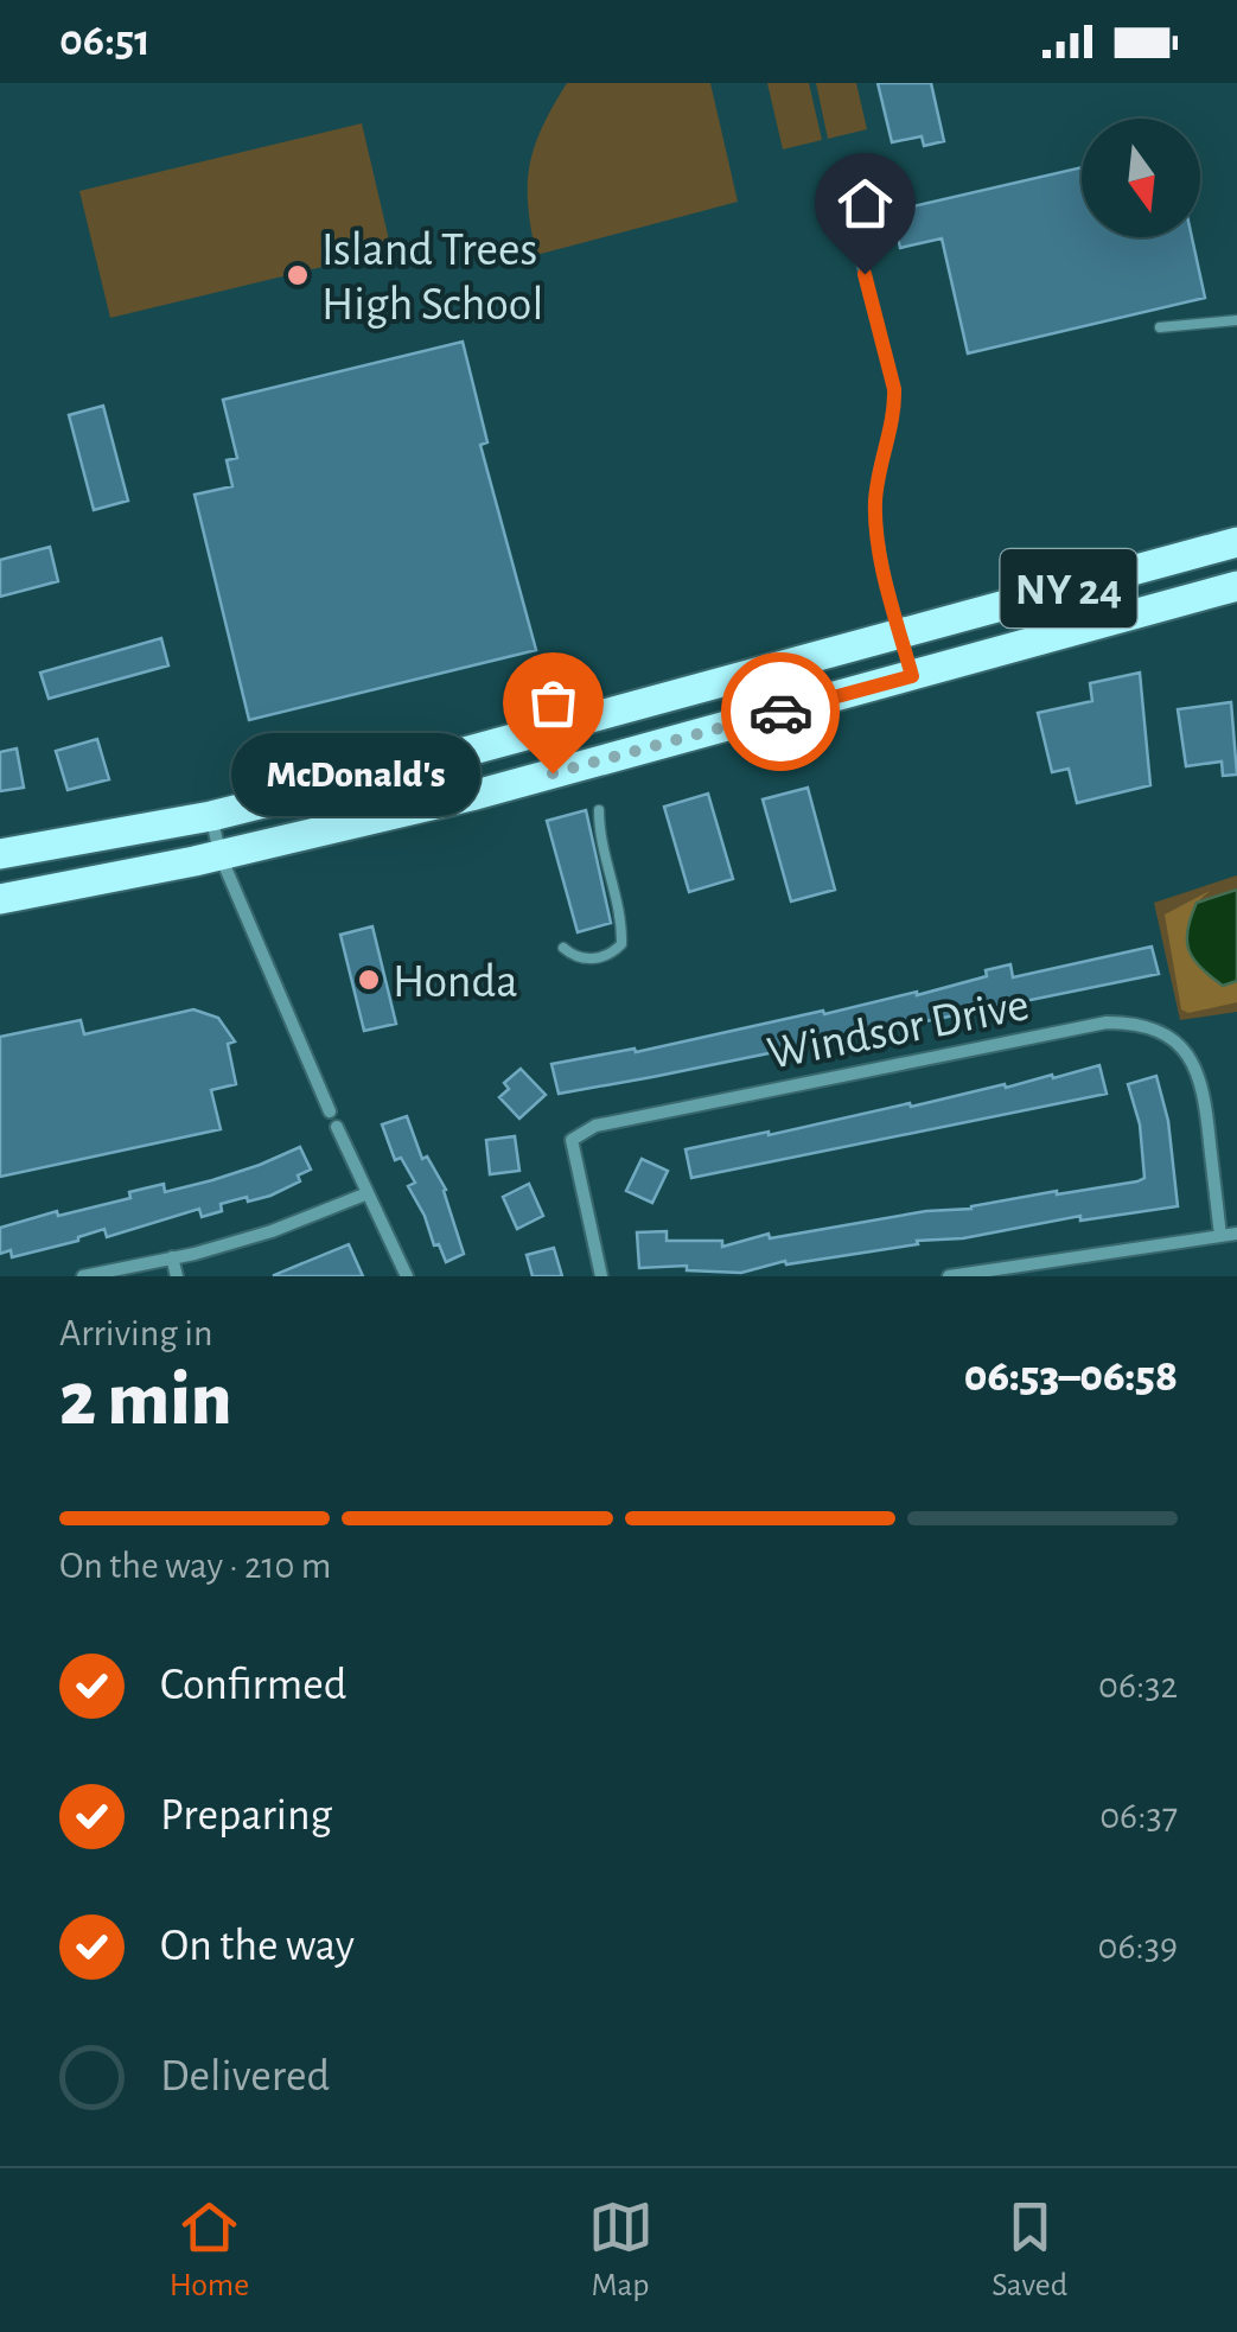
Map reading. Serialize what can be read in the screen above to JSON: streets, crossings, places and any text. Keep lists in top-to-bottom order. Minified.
{"streets":{"main road":["NY 24"],"street":["Windsor Drive"]},"places":["Island Trees High School","McDonald's","Honda"],"north":"bottom","page":{"status":"06:51","bubble":"McDonald's","heading":["2 min","Arriving in","06:53–06:58"],"bar":"On the way · 210 m","list":[["Confirmed","06:32"],["Preparing","06:37"],["On the way","06:39"],"Delivered"],"tabs":["Home","Map","Saved"]}}
